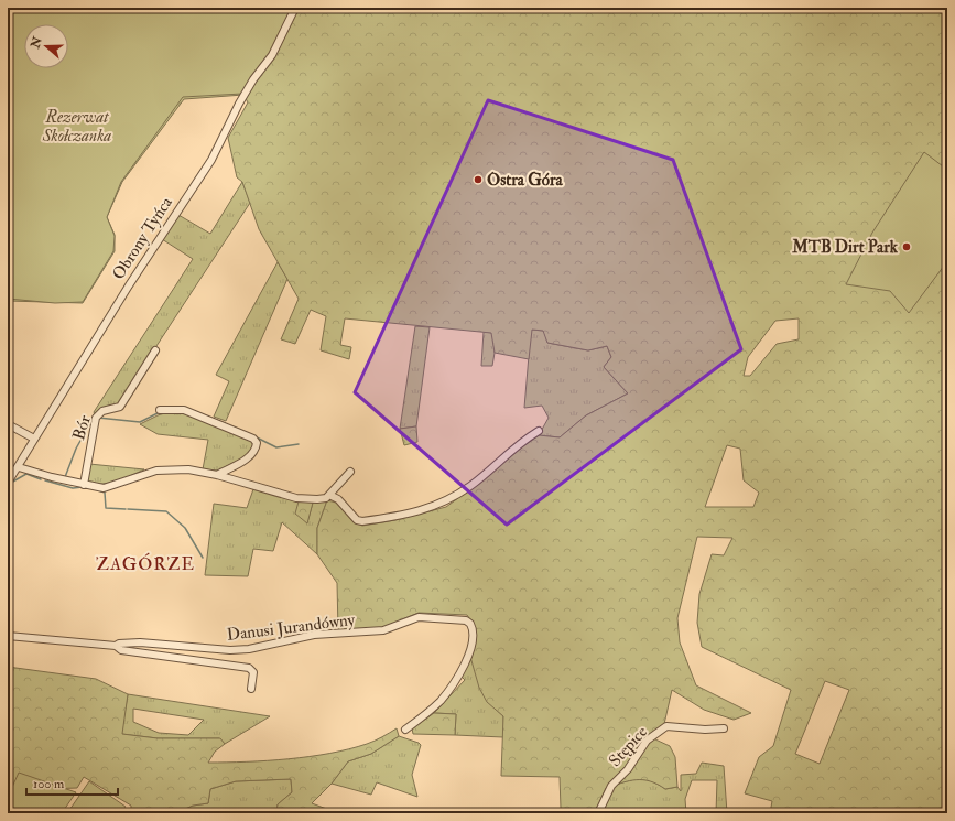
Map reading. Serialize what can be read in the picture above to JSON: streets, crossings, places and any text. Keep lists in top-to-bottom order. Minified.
{"streets":{"street":["Obrony Tyńca","Bór","Danusi Jurandówny","Stępice"]},"districts":["ZAGÓRZE"],"parks":["Rezerwat Skołczanka"],"places":["Ostra Góra","MTB Dirt Park"],"scale_bar":"100 m","north":"left"}
